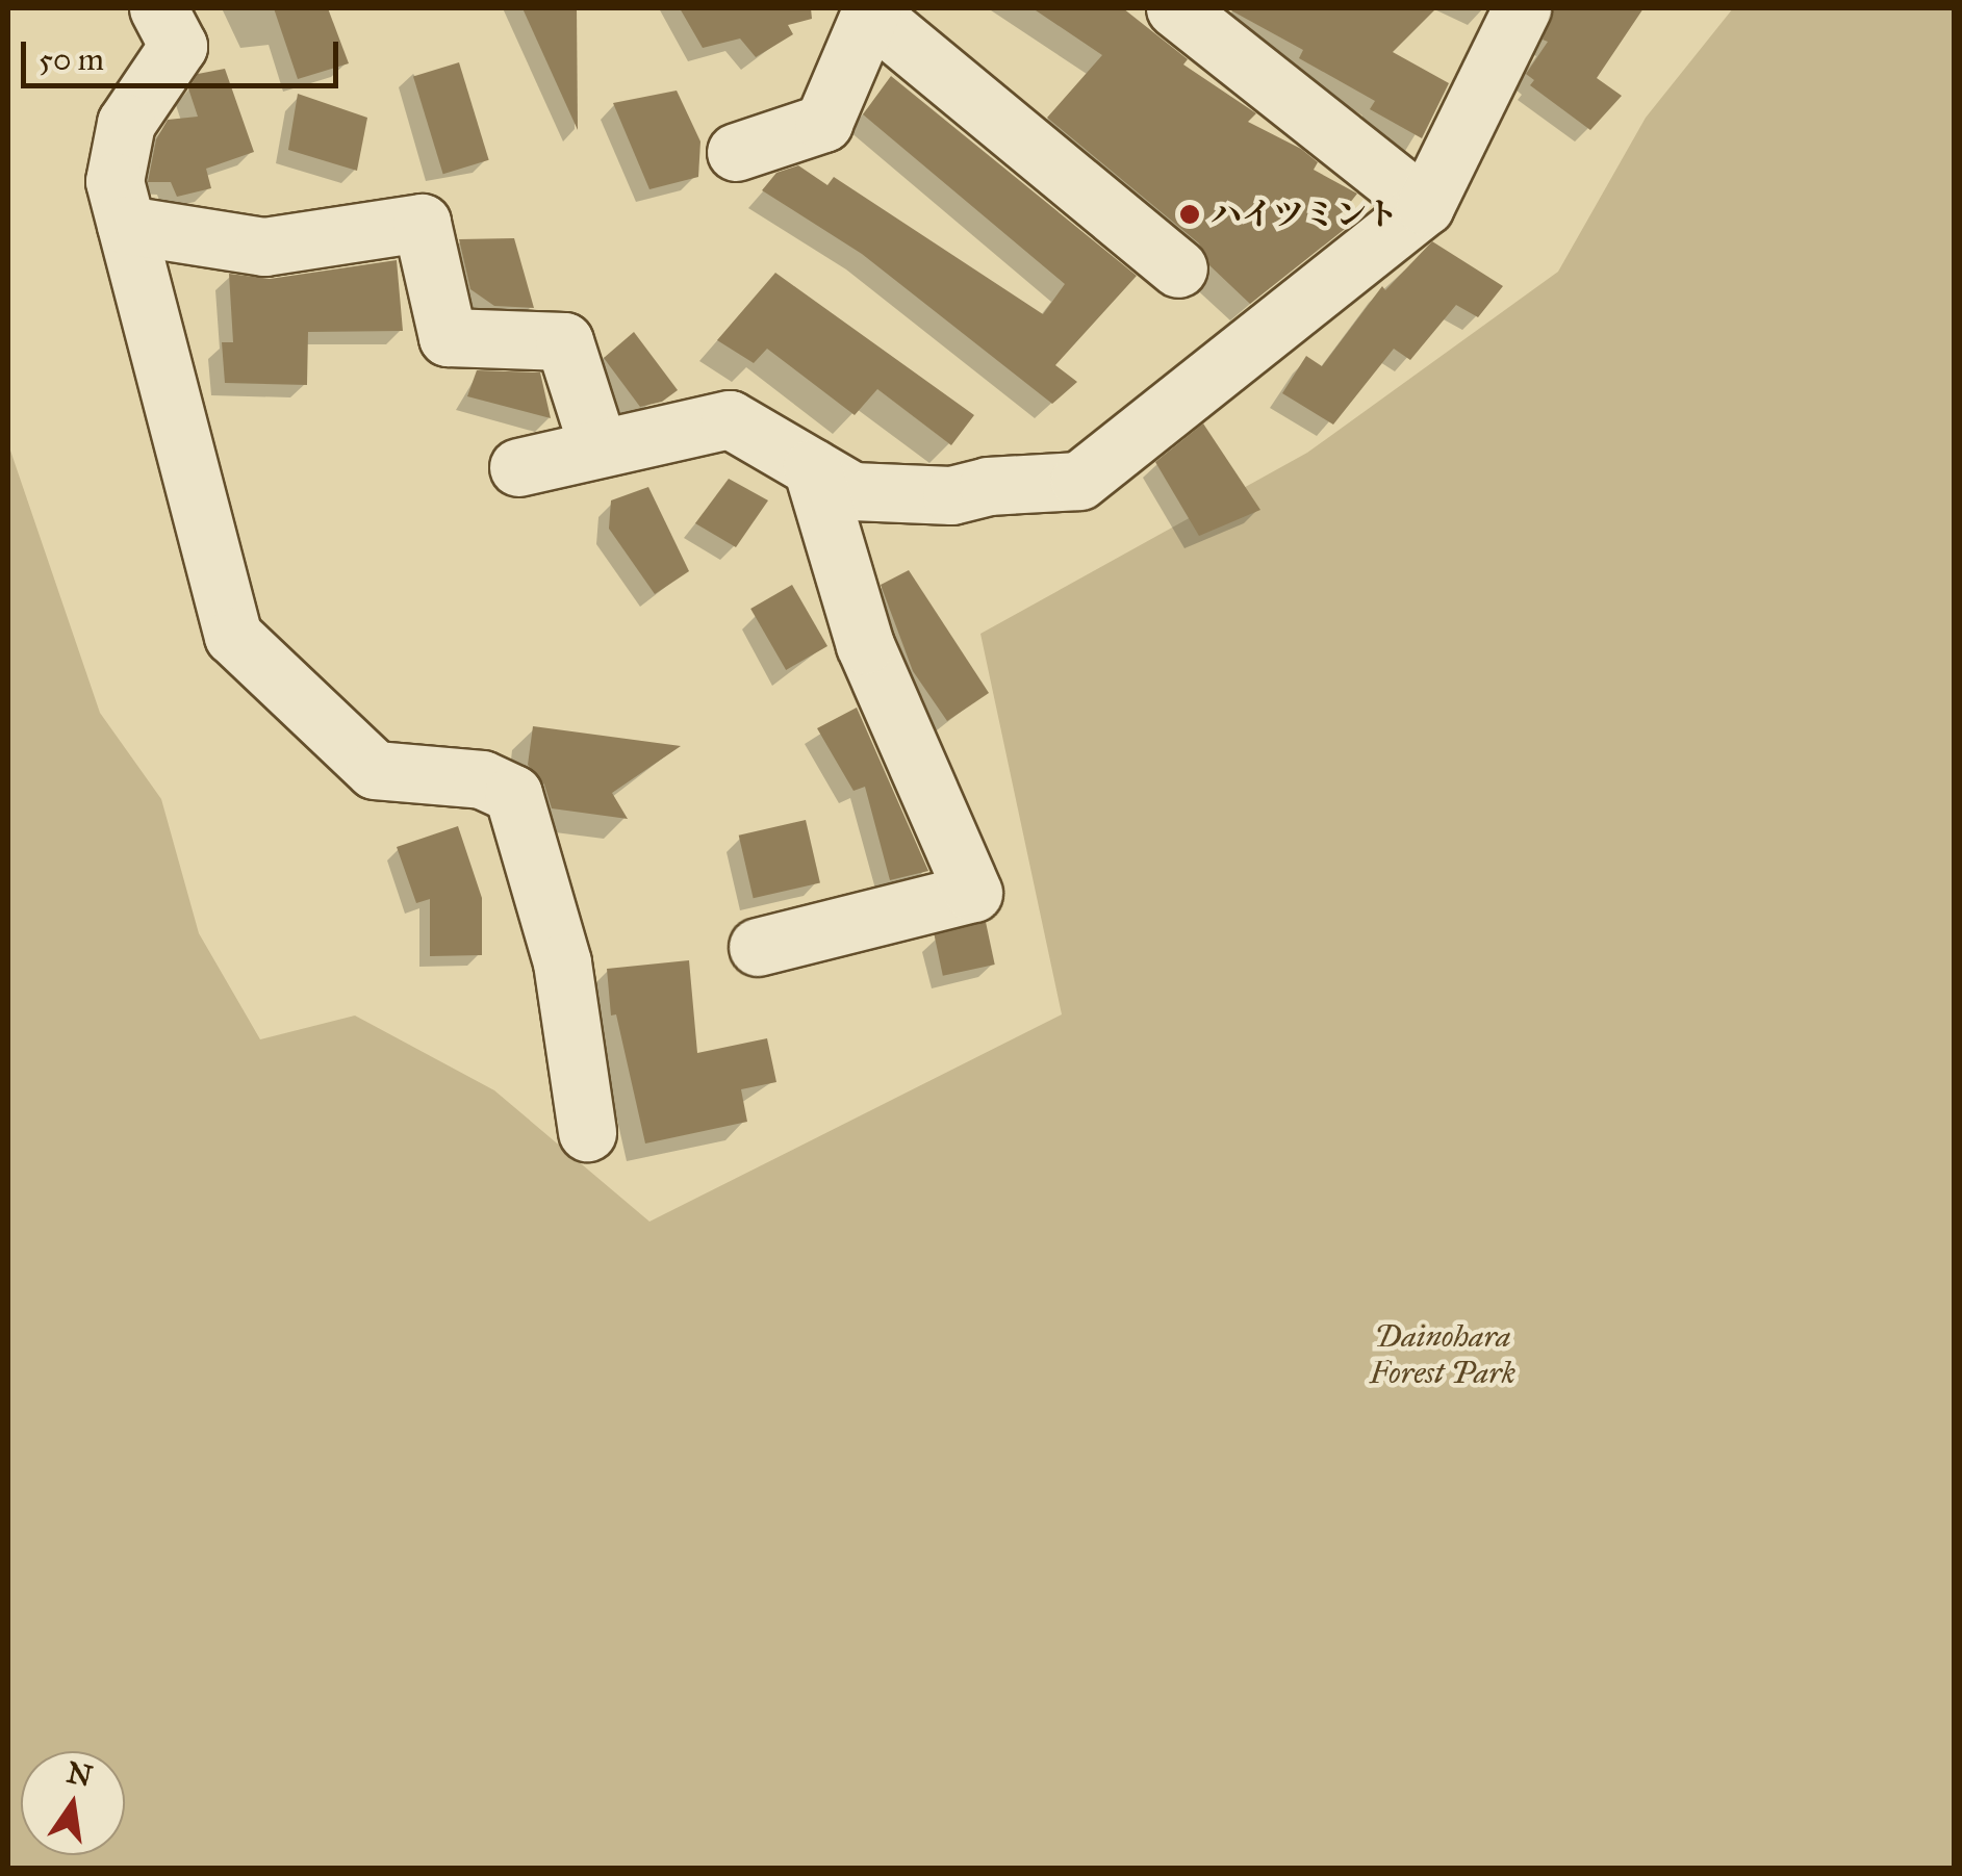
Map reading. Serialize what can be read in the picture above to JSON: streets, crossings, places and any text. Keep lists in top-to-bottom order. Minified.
{"parks":["Dainohara Forest Park"],"places":["ハイツミント"],"scale_bar":"50 m","north":"top"}
